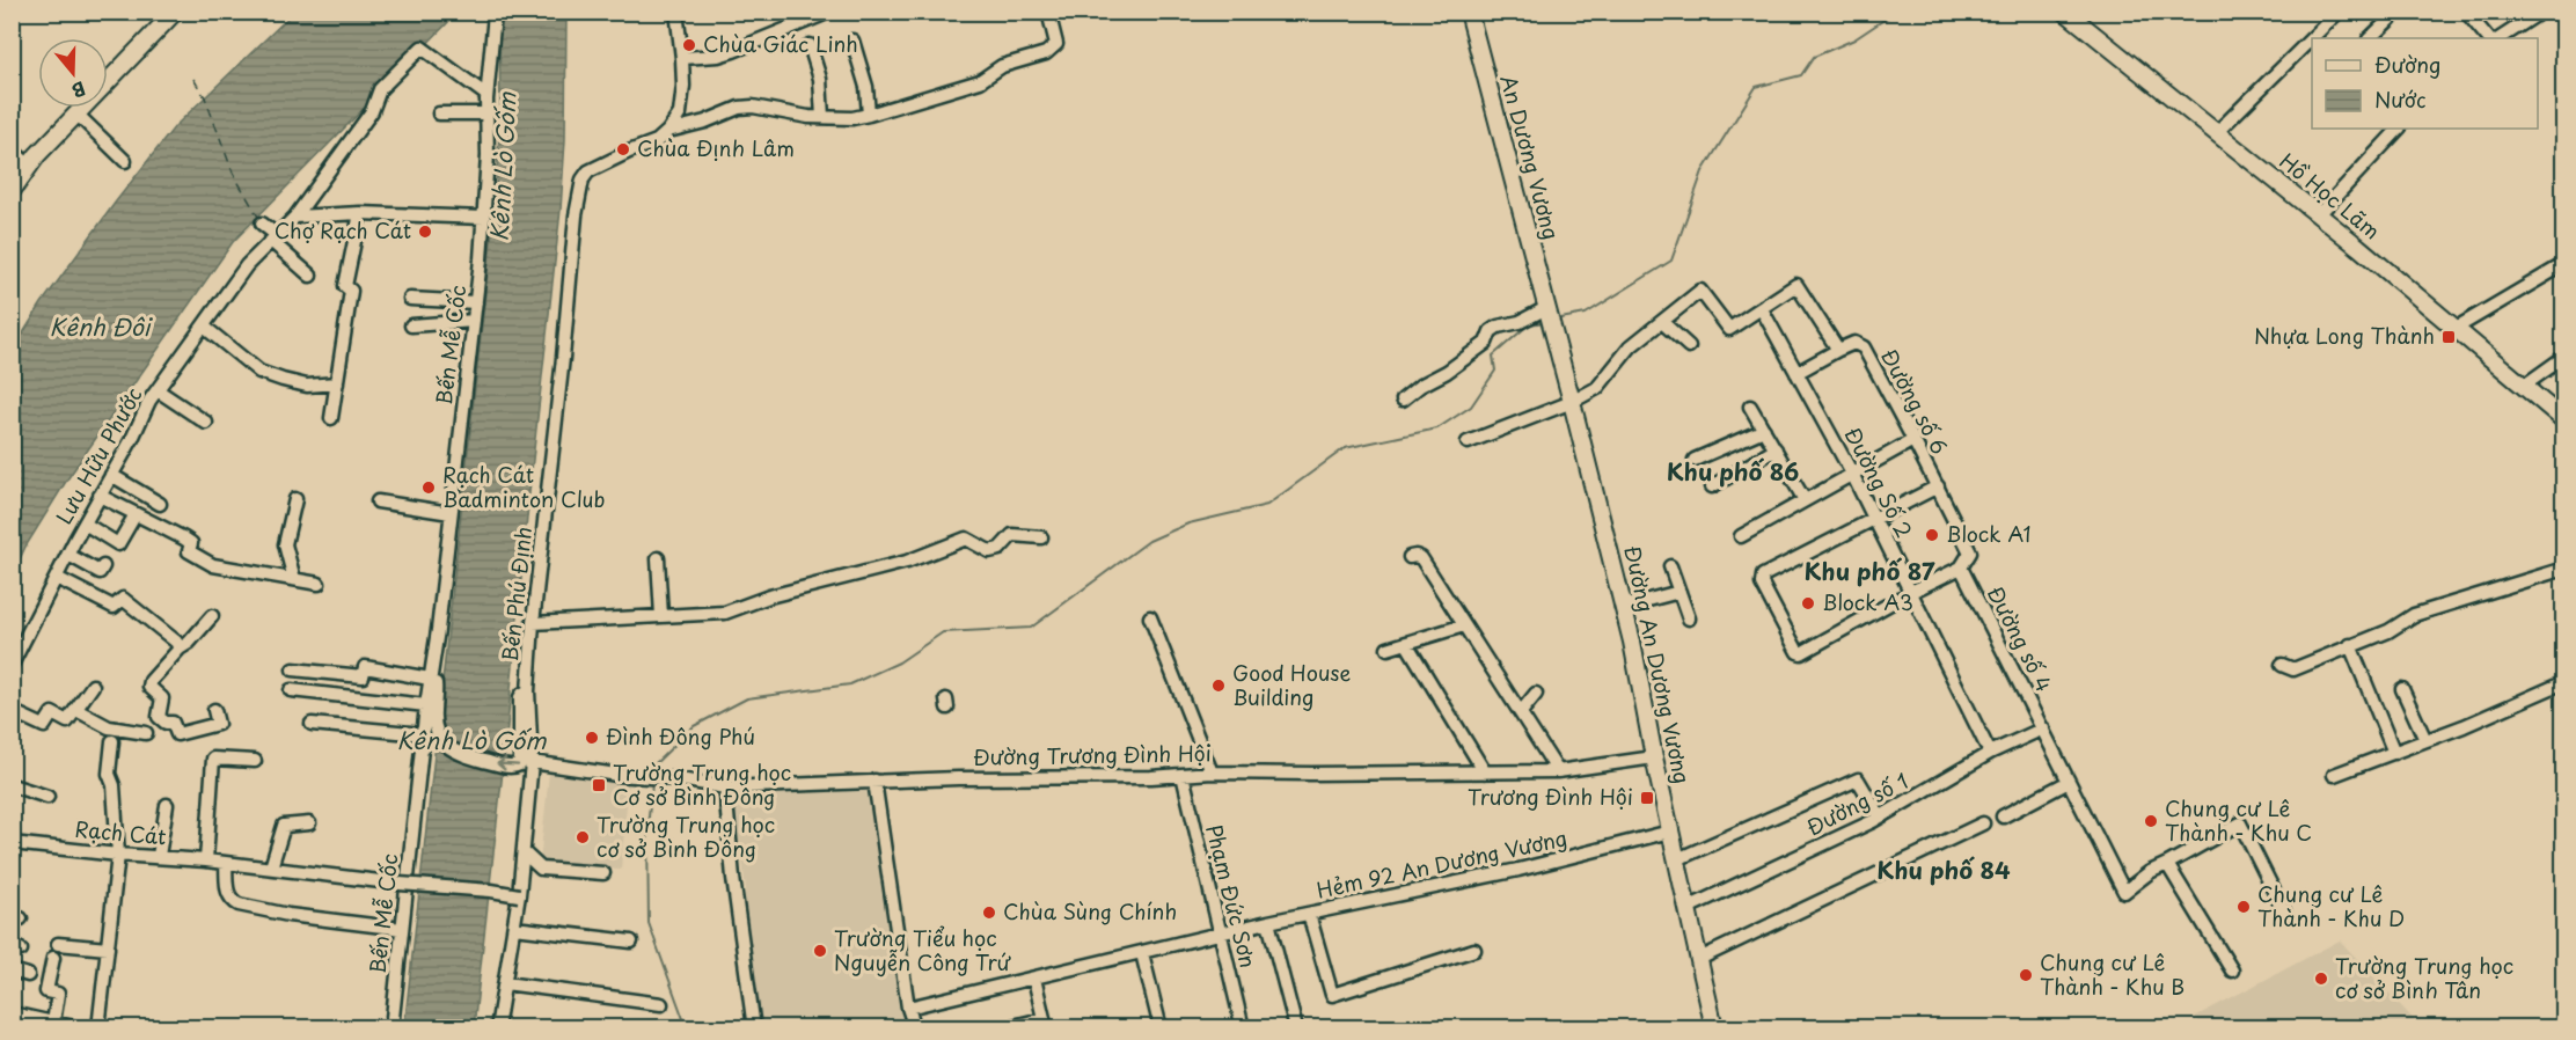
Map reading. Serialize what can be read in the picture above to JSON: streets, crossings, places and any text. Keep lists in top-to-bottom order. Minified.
{"streets":{"main road":["An Dương Vương","Hồ Học Lãm","Đường An Dương Vương"],"street":["Bến Mễ Cốc","Đường số 6","Lưu Hữu Phước","Đường Số 2","Bến Phú Định","Đường số 4","Đường Trương Đình Hội","Đường số 1","Rạch Cát","Hẻm 92 An Dương Vương","Phạm Đức Sơn"]},"crossings":[["An Dương Vương","Đường An Dương Vương"],["Bến Mễ Cốc","Lưu Hữu Phước"],["Đường số 6","Đường số 4"],["Đường Số 2","Đường số 1"],["Bến Phú Định","Đường Trương Đình Hội"],["Bến Phú Định","Rạch Cát"],["Đường số 4","Đường số 1"],["Đường An Dương Vương","Đường Trương Đình Hội"],["Đường An Dương Vương","Đường số 1"],["Đường An Dương Vương","Hẻm 92 An Dương Vương"],["Đường Trương Đình Hội","Phạm Đức Sơn"],["Hẻm 92 An Dương Vương","Phạm Đức Sơn"]],"districts":["Khu phố 86","Khu phố 87","Khu phố 84"],"water":["Kênh Lò Gốm","Kênh Đôi"],"places":{"other":["Chùa Giác Linh","Chùa Định Lâm","Chợ Rạch Cát","Rạch Cát Badminton Club","Block A1","Block A3","Good House Building","Đình Đông Phú","Chung cư Lê Thành - Khu C","Trường Trung học cơ sở Bình Đông","Chung cư Lê Thành - Khu D","Chùa Sùng Chính","Trường Tiểu học Nguyễn Công Trứ","Chung cư Lê Thành - Khu B","Trường Trung học cơ sở Bình Tân"],"transit":["Nhựa Long Thành","Trường Trung học Cơ sở Bình Đông","Trương Đình Hội"]},"legend":["Đường","Nước"],"north":"bottom"}
